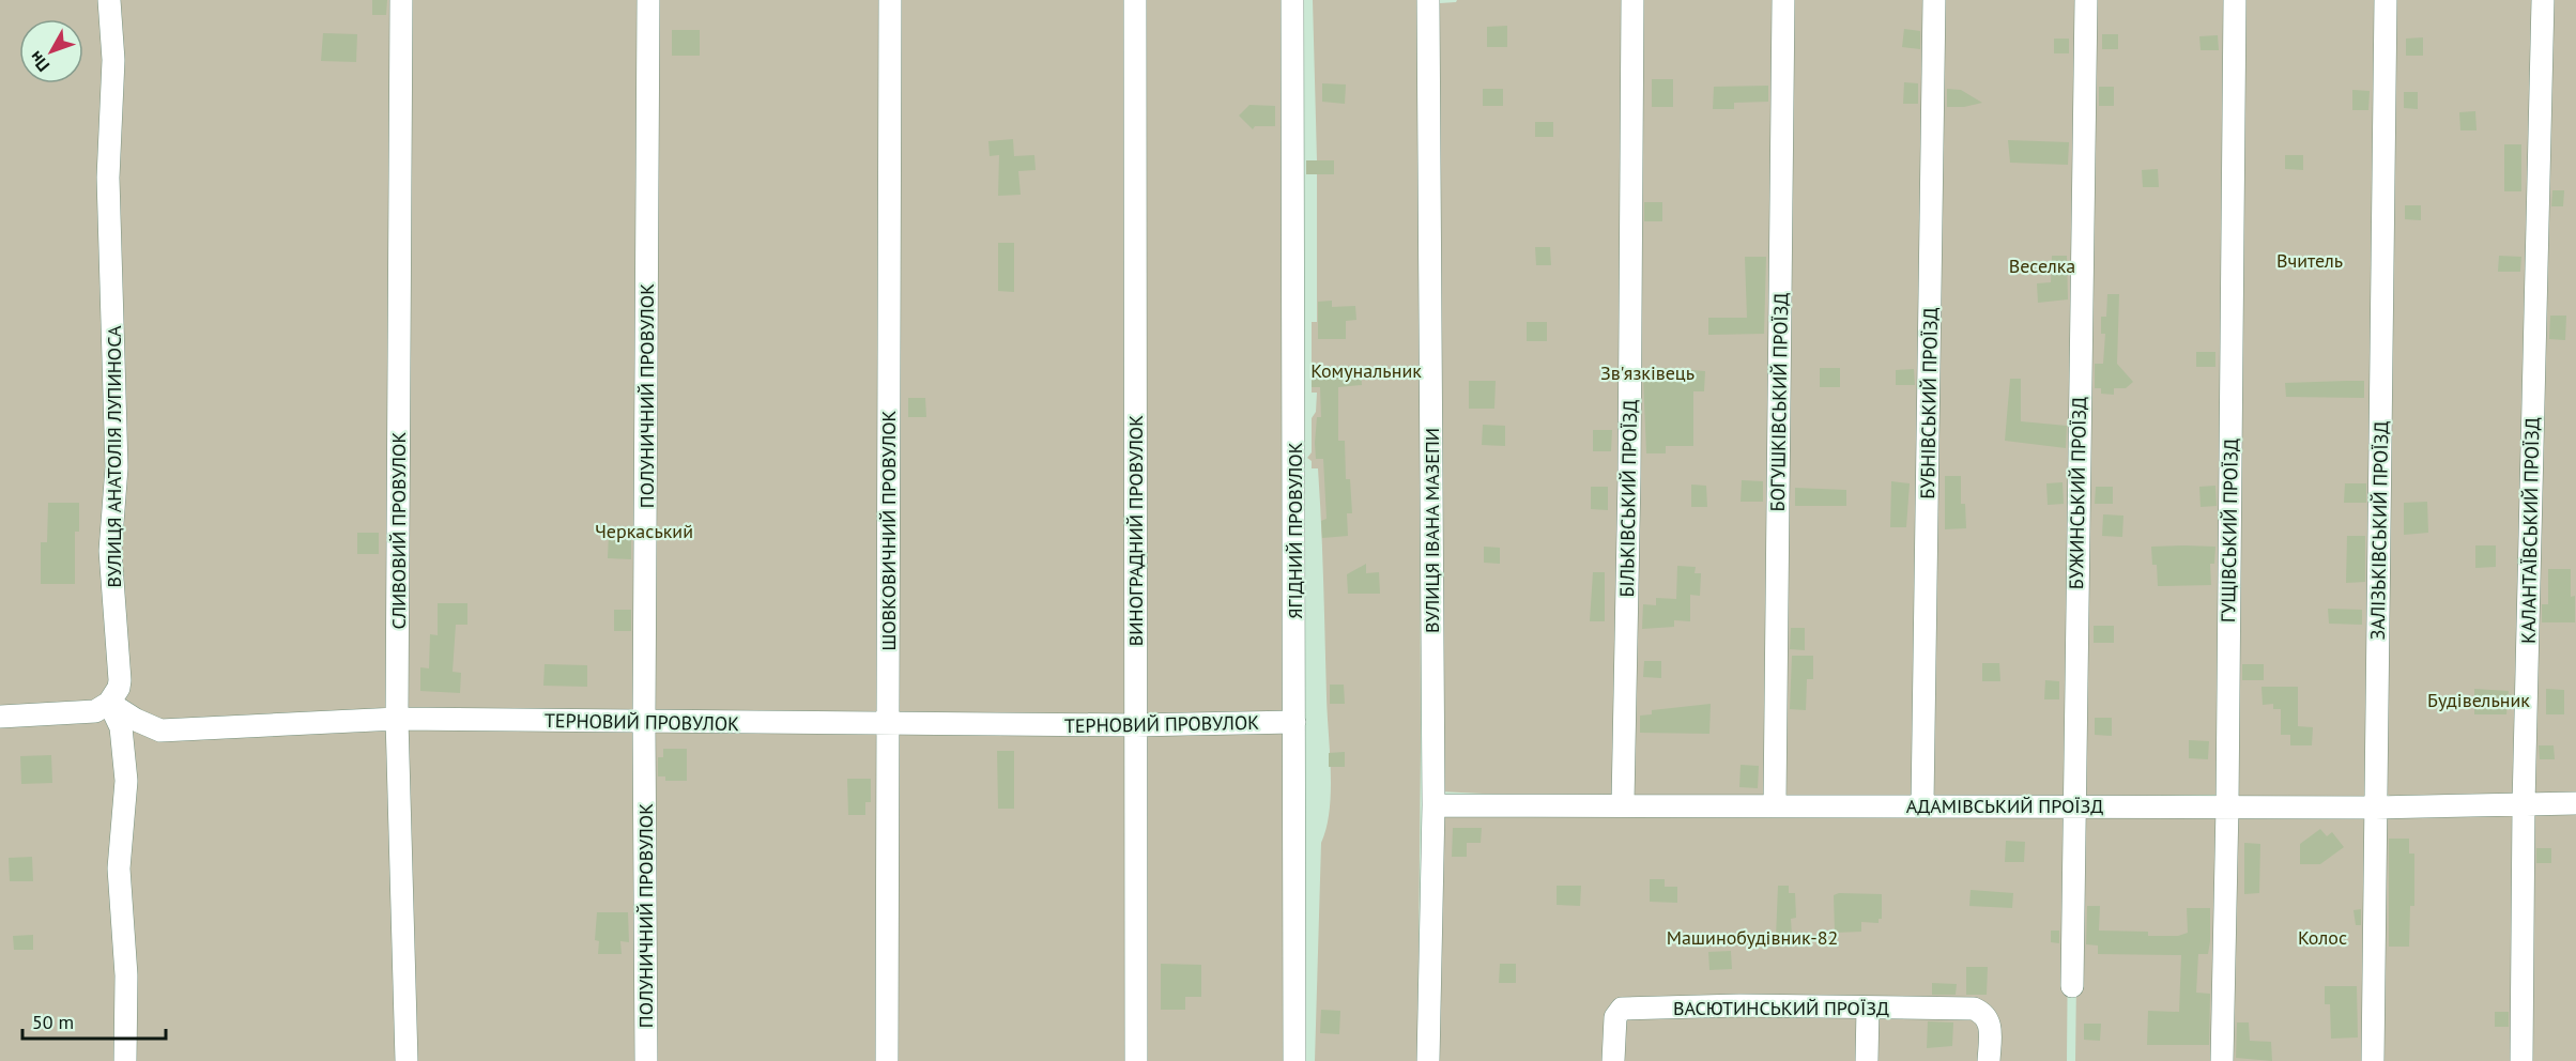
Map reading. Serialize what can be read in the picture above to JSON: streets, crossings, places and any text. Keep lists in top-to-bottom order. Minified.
{"streets":{"street":["ПОЛУНИЧНИЙ ПРОВУЛОК","БОГУШКІВСЬКИЙ ПРОЇЗД","БУБНІВСЬКИЙ ПРОЇЗД","ВУЛИЦЯ АНАТОЛІЯ ЛУПИНОСА","БУЖИНСЬКИЙ ПРОЇЗД","БІЛЬКІВСЬКИЙ ПРОЇЗД","СЛИВОВИЙ ПРОВУЛОК","ШОВКОВИЧНИЙ ПРОВУЛОК","ВИНОГРАДНИЙ ПРОВУЛОК","ЯГІДНИЙ ПРОВУЛОК","ВУЛИЦЯ ІВАНА МАЗЕПИ","ГУЩІВСЬКИЙ ПРОЇЗД","ЗАЛІЗЬКІВСЬКИЙ ПРОЇЗД","КАЛАНТАЇВСЬКИЙ ПРОЇЗД","ТЕРНОВИЙ ПРОВУЛОК","АДАМІВСЬКИЙ ПРОЇЗД","ВАСЮТИНСЬКИЙ ПРОЇЗД"]},"crossings":[["ПОЛУНИЧНИЙ ПРОВУЛОК","ТЕРНОВИЙ ПРОВУЛОК"],["БОГУШКІВСЬКИЙ ПРОЇЗД","АДАМІВСЬКИЙ ПРОЇЗД"],["БУБНІВСЬКИЙ ПРОЇЗД","АДАМІВСЬКИЙ ПРОЇЗД"],["ВУЛИЦЯ АНАТОЛІЯ ЛУПИНОСА","ТЕРНОВИЙ ПРОВУЛОК"],["БУЖИНСЬКИЙ ПРОЇЗД","АДАМІВСЬКИЙ ПРОЇЗД"],["БІЛЬКІВСЬКИЙ ПРОЇЗД","АДАМІВСЬКИЙ ПРОЇЗД"],["СЛИВОВИЙ ПРОВУЛОК","ТЕРНОВИЙ ПРОВУЛОК"],["ШОВКОВИЧНИЙ ПРОВУЛОК","ТЕРНОВИЙ ПРОВУЛОК"],["ВИНОГРАДНИЙ ПРОВУЛОК","ТЕРНОВИЙ ПРОВУЛОК"],["ЯГІДНИЙ ПРОВУЛОК","ТЕРНОВИЙ ПРОВУЛОК"],["ВУЛИЦЯ ІВАНА МАЗЕПИ","АДАМІВСЬКИЙ ПРОЇЗД"],["ГУЩІВСЬКИЙ ПРОЇЗД","АДАМІВСЬКИЙ ПРОЇЗД"],["ЗАЛІЗЬКІВСЬКИЙ ПРОЇЗД","АДАМІВСЬКИЙ ПРОЇЗД"],["КАЛАНТАЇВСЬКИЙ ПРОЇЗД","АДАМІВСЬКИЙ ПРОЇЗД"]],"parks":["Вчитель","Веселка","Комунальник","Зв'язківець","Черкаський","Будівельник","Машинобудівник-82","Колос"],"scale_bar":"50 m","north":"bottom left"}
